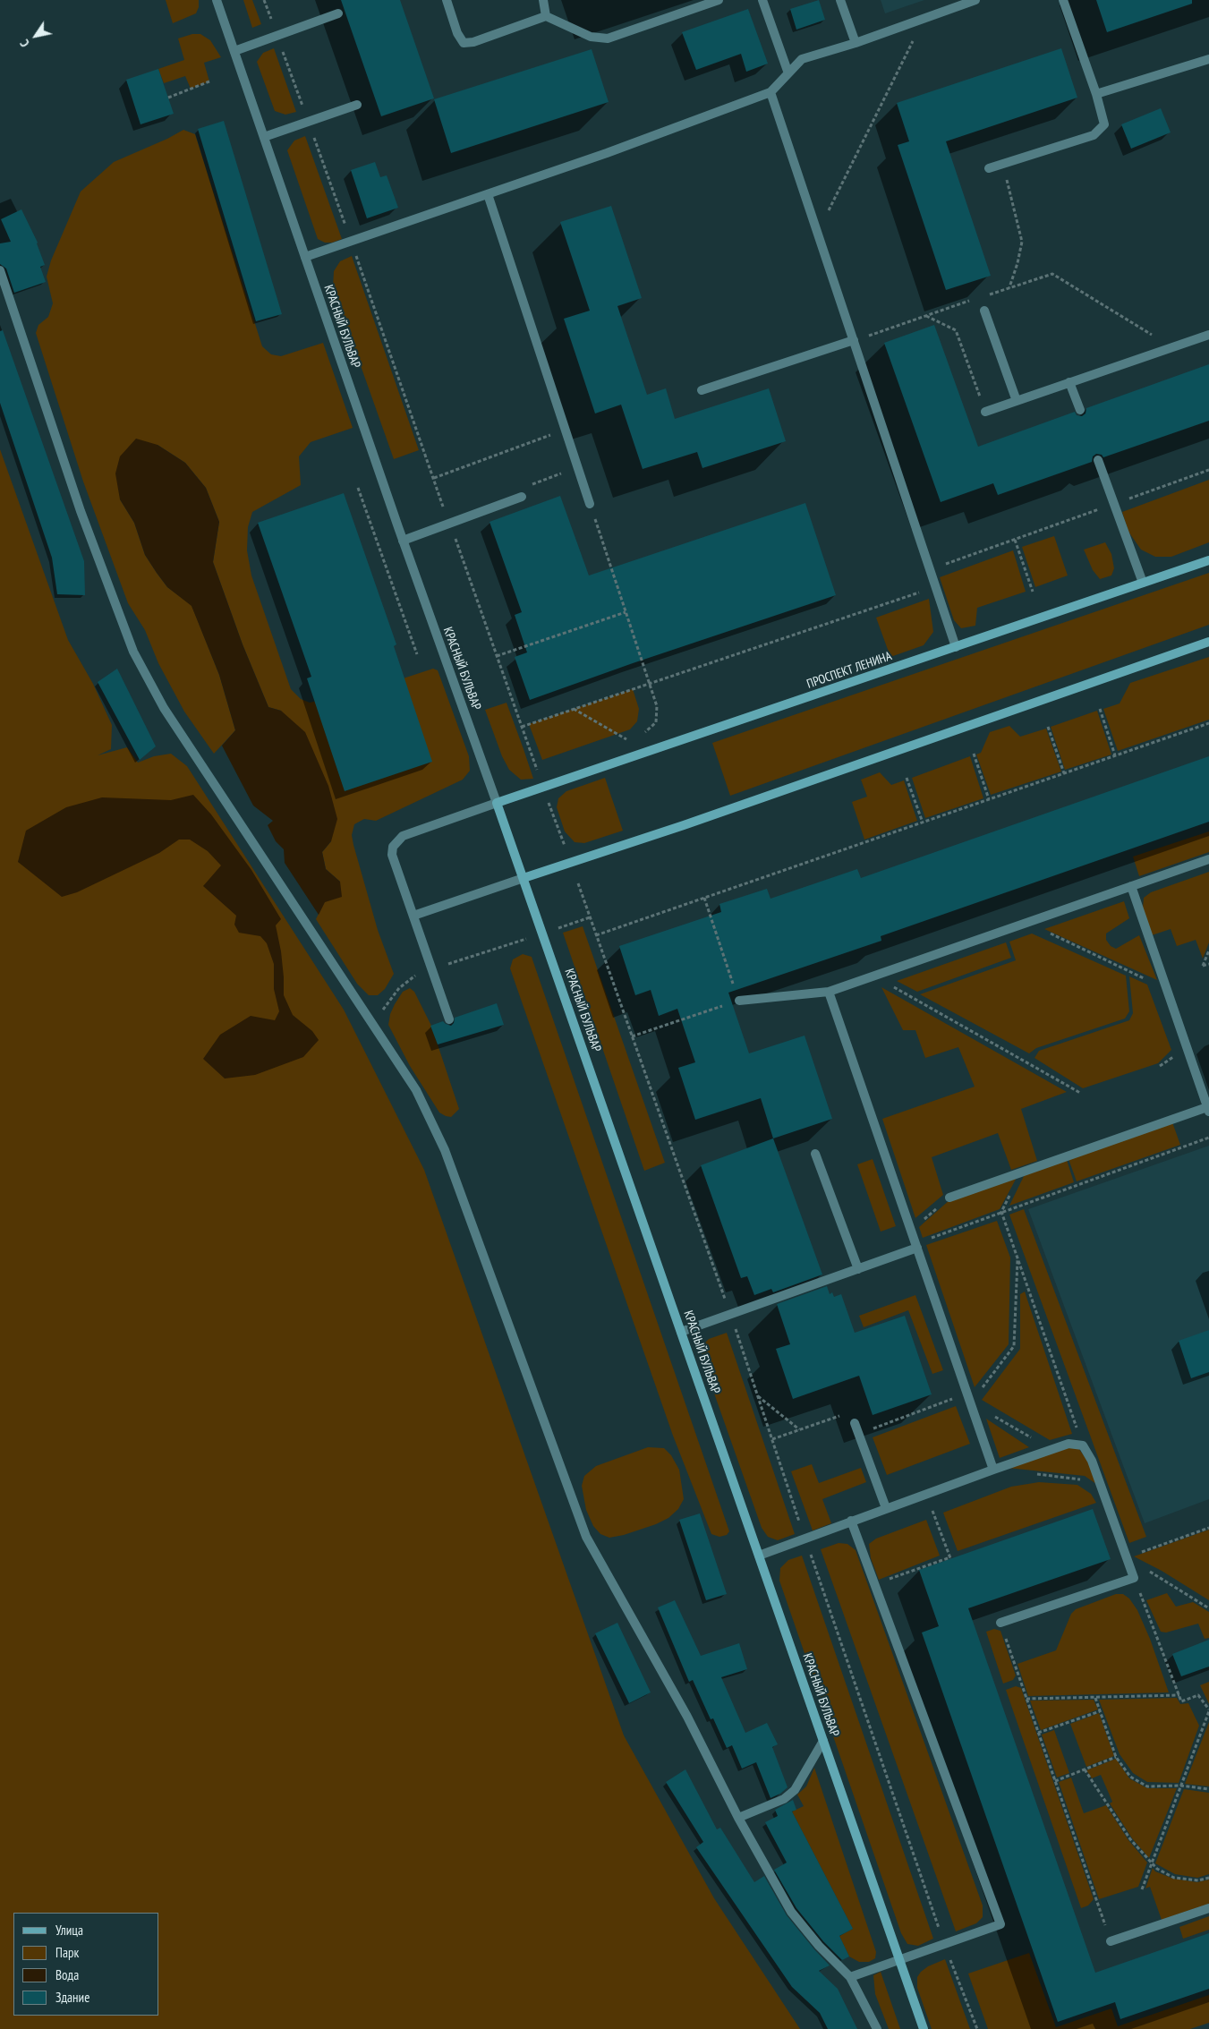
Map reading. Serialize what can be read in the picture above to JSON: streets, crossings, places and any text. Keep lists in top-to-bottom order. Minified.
{"streets":{"street":["КРАСНЫЙ БУЛЬВАР","ПРОСПЕКТ ЛЕНИНА"]},"crossings":[["КРАСНЫЙ БУЛЬВАР","ПРОСПЕКТ ЛЕНИНА"]],"legend":["Улица","Парк","Вода","Здание"],"north":"bottom left"}
